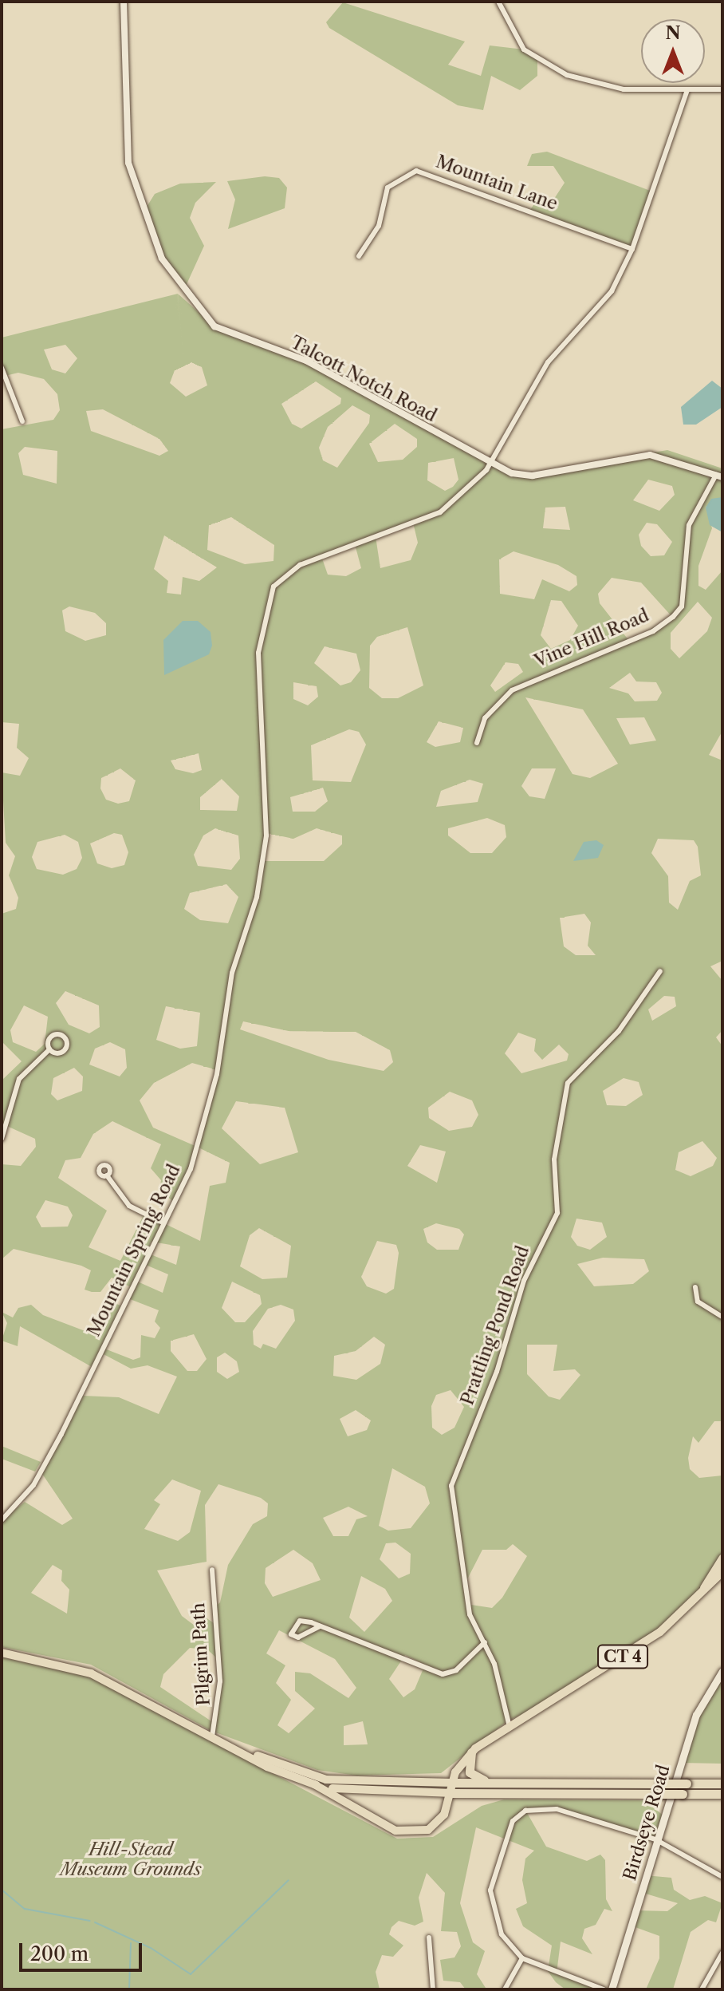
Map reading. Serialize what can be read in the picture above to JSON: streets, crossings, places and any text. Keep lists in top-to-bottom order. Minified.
{"streets":{"main road":["CT 4","Birdseye Road"],"street":["Mountain Lane","Talcott Notch Road","Vine Hill Road","Mountain Spring Road","Prattling Pond Road","Pilgrim Path"]},"crossings":[["Mountain Lane","Mountain Spring Road"],["Talcott Notch Road","Vine Hill Road"],["Talcott Notch Road","Mountain Spring Road"],["Prattling Pond Road","CT 4"],["Pilgrim Path","CT 4"]],"parks":["Hill-Stead Museum Grounds"],"scale_bar":"200 m","north":"top"}
